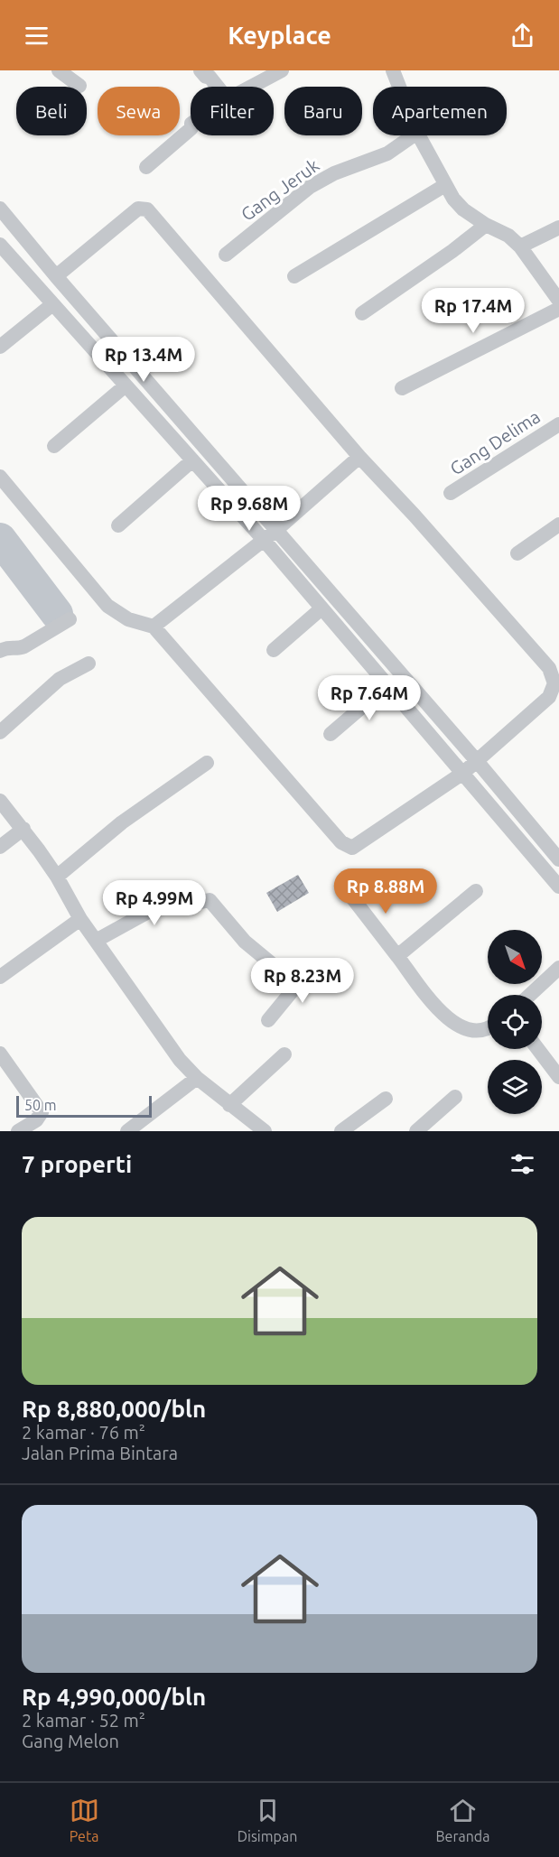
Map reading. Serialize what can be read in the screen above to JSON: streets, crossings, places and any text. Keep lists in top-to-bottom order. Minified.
{"streets":{"street":["Gang Jeruk","Gang Delima"]},"scale_bar":"50 m","north":"bottom right","page":{"header":"Keyplace","chip":["Beli","Sewa","Filter","Baru","Apartemen"],"price":["Rp 17.4M","Rp 13.4M","Rp 9.68M","Rp 7.64M","Rp 8.88M","Rp 4.99M","Rp 8.23M"],"scale":"50 m","heading":"7 properti","list":[{"name":"Rp 8,880,000/bln","note":"2 kamar · 76 m² · Jalan Prima Bintara"},{"name":"Rp 4,990,000/bln","note":"2 kamar · 52 m² · Gang Melon"}],"tabs":["Peta","Disimpan","Beranda"]}}
